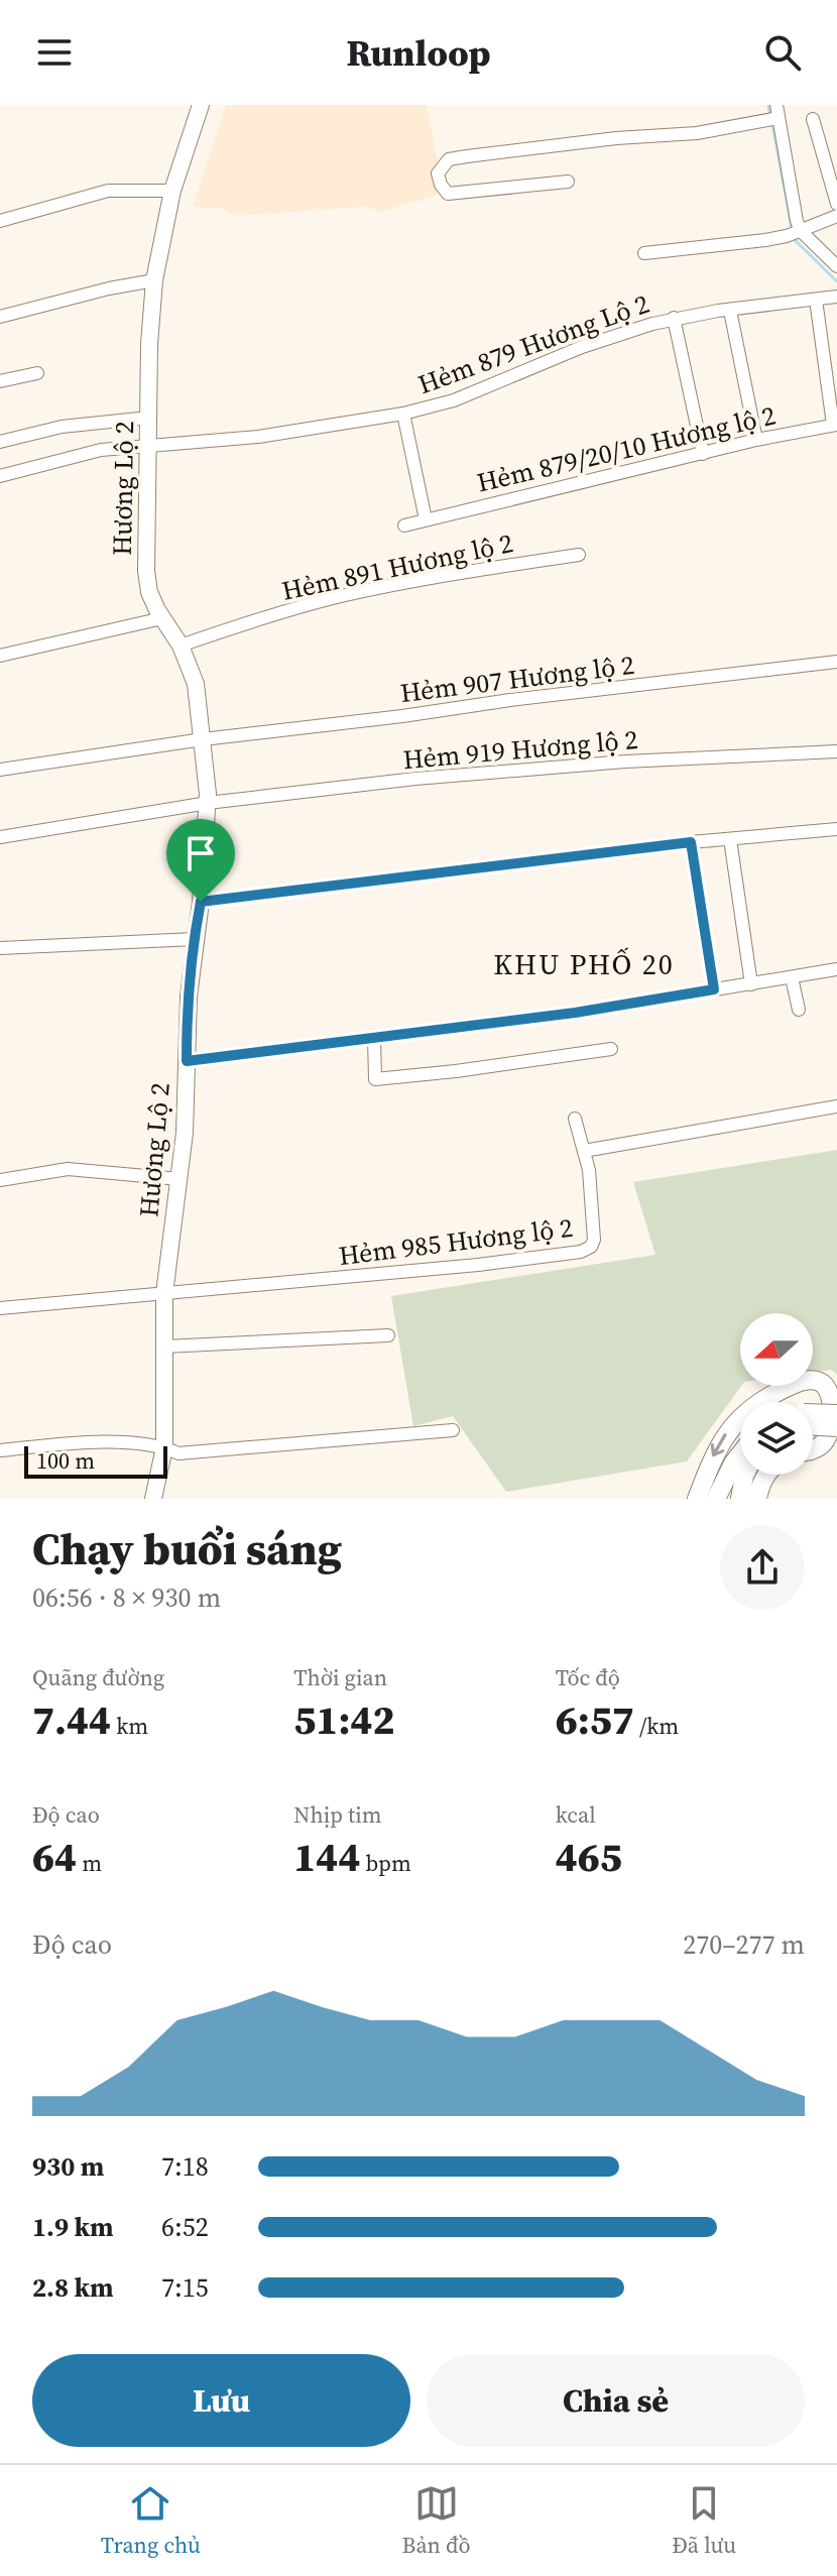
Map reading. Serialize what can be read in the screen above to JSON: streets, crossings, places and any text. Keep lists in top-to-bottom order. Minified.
{"streets":{"main road":["Hương Lộ 2"],"street":["Hẻm 879 Hương Lộ 2","Hẻm 879/20/10 Hương lộ 2","Hẻm 891 Hương lộ 2","Hẻm 907 Hương lộ 2","Hẻm 919 Hương lộ 2","Hẻm 985 Hương lộ 2"]},"crossings":[["Hẻm 879 Hương Lộ 2","Hương Lộ 2"],["Hương Lộ 2","Hẻm 891 Hương lộ 2"],["Hương Lộ 2","Hẻm 907 Hương lộ 2"],["Hương Lộ 2","Hẻm 919 Hương lộ 2"],["Hương Lộ 2","Hẻm 985 Hương lộ 2"]],"districts":["KHU PHỐ 20"],"scale_bar":"100 m","north":"left","page":{"header":"Runloop","scale":"100 m","heading":["Chạy buổi sáng","06:56 · 8 × 930 m"],"stats":[["Quãng đường","7.44 km"],["Thời gian","51:42"],["Tốc độ","6:57 /km"],["Độ cao","64 m"],["Nhịp tim","144 bpm"],["kcal","465"]],"chart":["Độ cao","270–277 m"],"list":[{"name":"930 m","note":"7:18"},{"name":"1.9 km","note":"6:52"},{"name":"2.8 km","note":"7:15"}],"buttons":["Lưu","Chia sẻ"],"tabs":["Trang chủ","Bản đồ","Đã lưu"]}}
